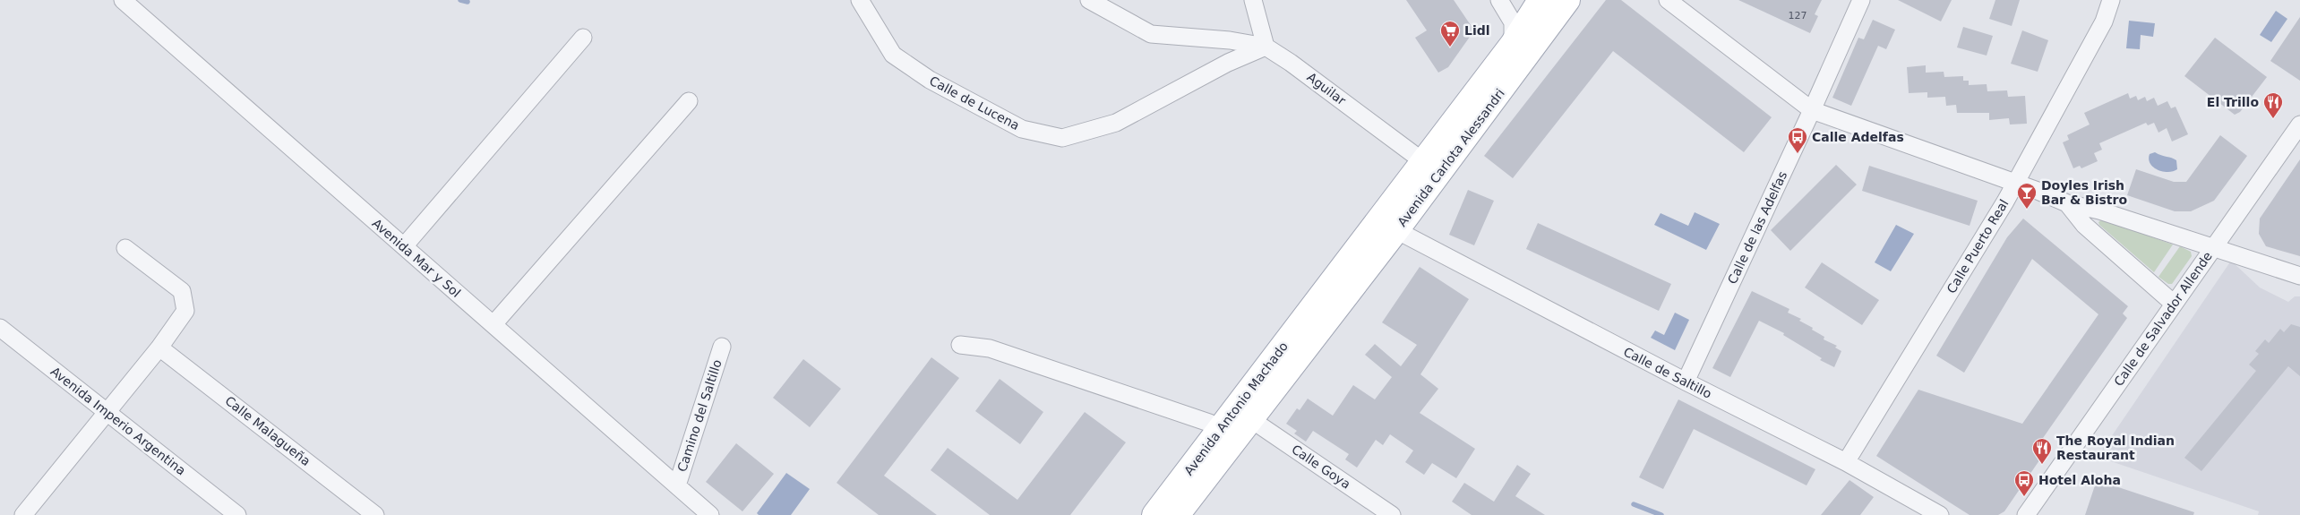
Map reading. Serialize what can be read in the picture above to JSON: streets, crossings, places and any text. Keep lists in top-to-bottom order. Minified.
{"streets":{"main road":["Avenida Carlota Alessandri","Avenida Antonio Machado"],"street":["Aguilar","Calle de Lucena","Calle de las Adelfas","Calle Puerto Real","Avenida Mar y Sol","Calle de Salvador Allende","Calle de Saltillo","Camino del Saltillo","Avenida Imperio Argentina","Calle Malagueña","Calle Goya"]},"crossings":[["Aguilar","Calle de Lucena"],["Aguilar","Avenida Carlota Alessandri"],["Avenida Carlota Alessandri","Calle de Saltillo"],["Avenida Carlota Alessandri","Avenida Antonio Machado"],["Calle de las Adelfas","Calle de Saltillo"],["Calle Puerto Real","Calle de Saltillo"],["Avenida Mar y Sol","Camino del Saltillo"],["Avenida Antonio Machado","Calle Goya"]],"places":{"supermarket":["Lidl"],"restaurant":["El Trillo","The Royal Indian Restaurant"],"bus stop":["Calle Adelfas","Hotel Aloha"],"bar":["Doyles Irish Bar & Bistro"]},"house_numbers":["127"]}
